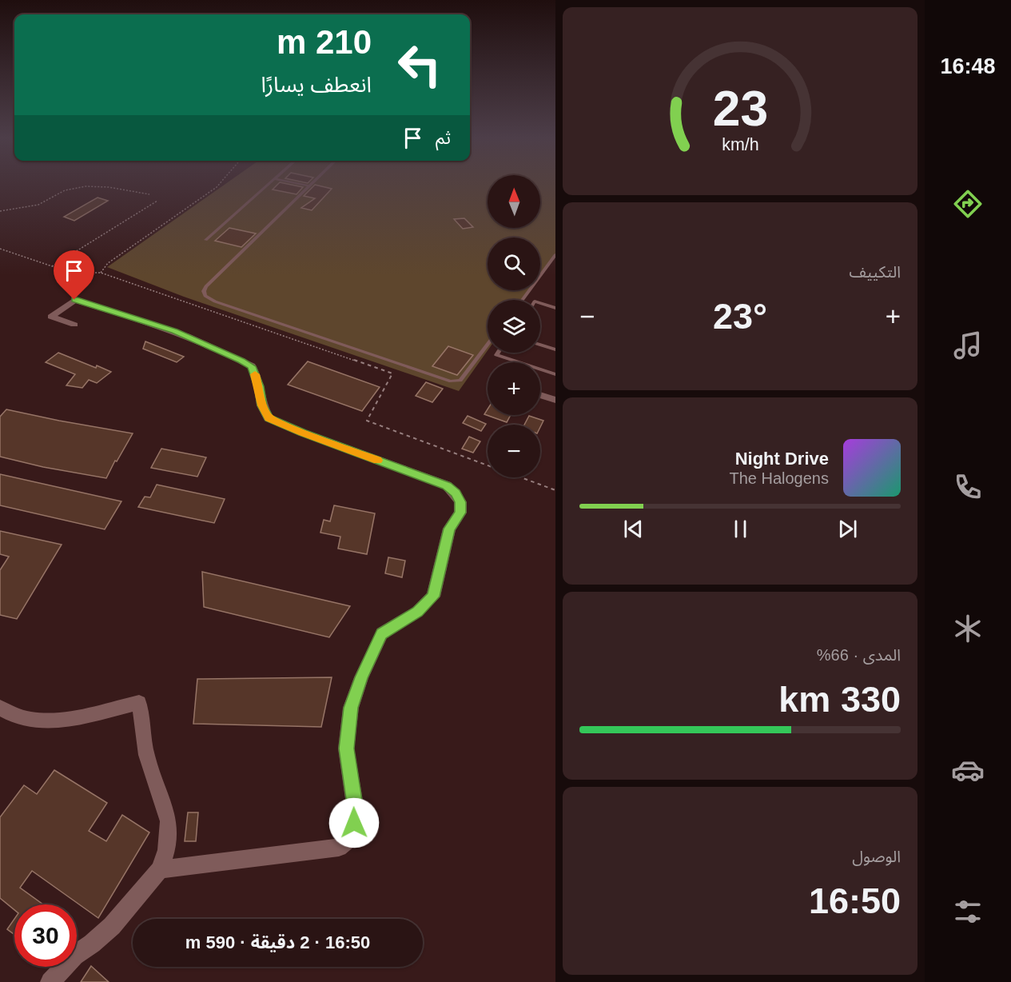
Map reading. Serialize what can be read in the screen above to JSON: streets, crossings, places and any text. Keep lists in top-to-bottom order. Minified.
{"north":"top","page":{"tabs":"16:48","turn":["210 m","انعطف يسارًا"],"then":"ثم","map_buttons":["+","−"],"tile":["التكييف",["المدى · 66%","330 km"],["الوصول","16:50"]],"heat":["−","23°","+"],"song":["Night Drive","The Halogens"],"limit":"30","trip":"16:50 · 2 دقيقة · 590 m","gauge":["23","km/h"]}}
